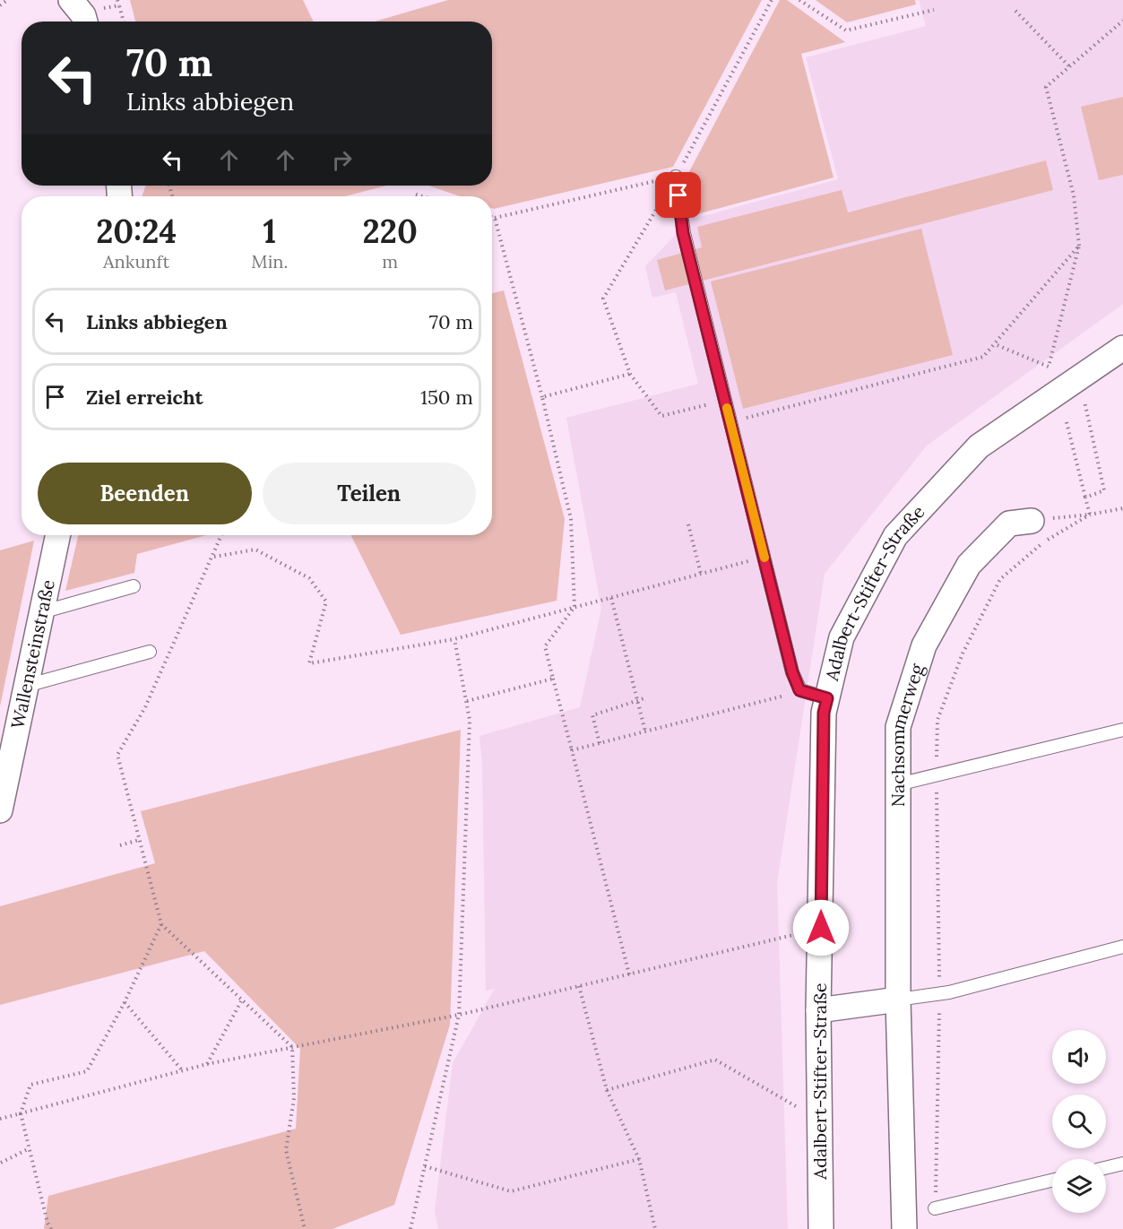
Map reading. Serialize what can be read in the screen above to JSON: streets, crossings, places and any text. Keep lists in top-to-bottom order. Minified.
{"streets":{"street":["Adalbert-Stifter-Straße","Wallensteinstraße","Nachsommerweg"]},"page":{"turn":["70 m","Links abbiegen"],"eta":["20:24","Ankunft","1","Min.","220","m"],"list":[{"name":"Links abbiegen","value":"70 m"},{"name":"Ziel erreicht","value":"150 m"}],"buttons":["Beenden","Teilen"]}}
